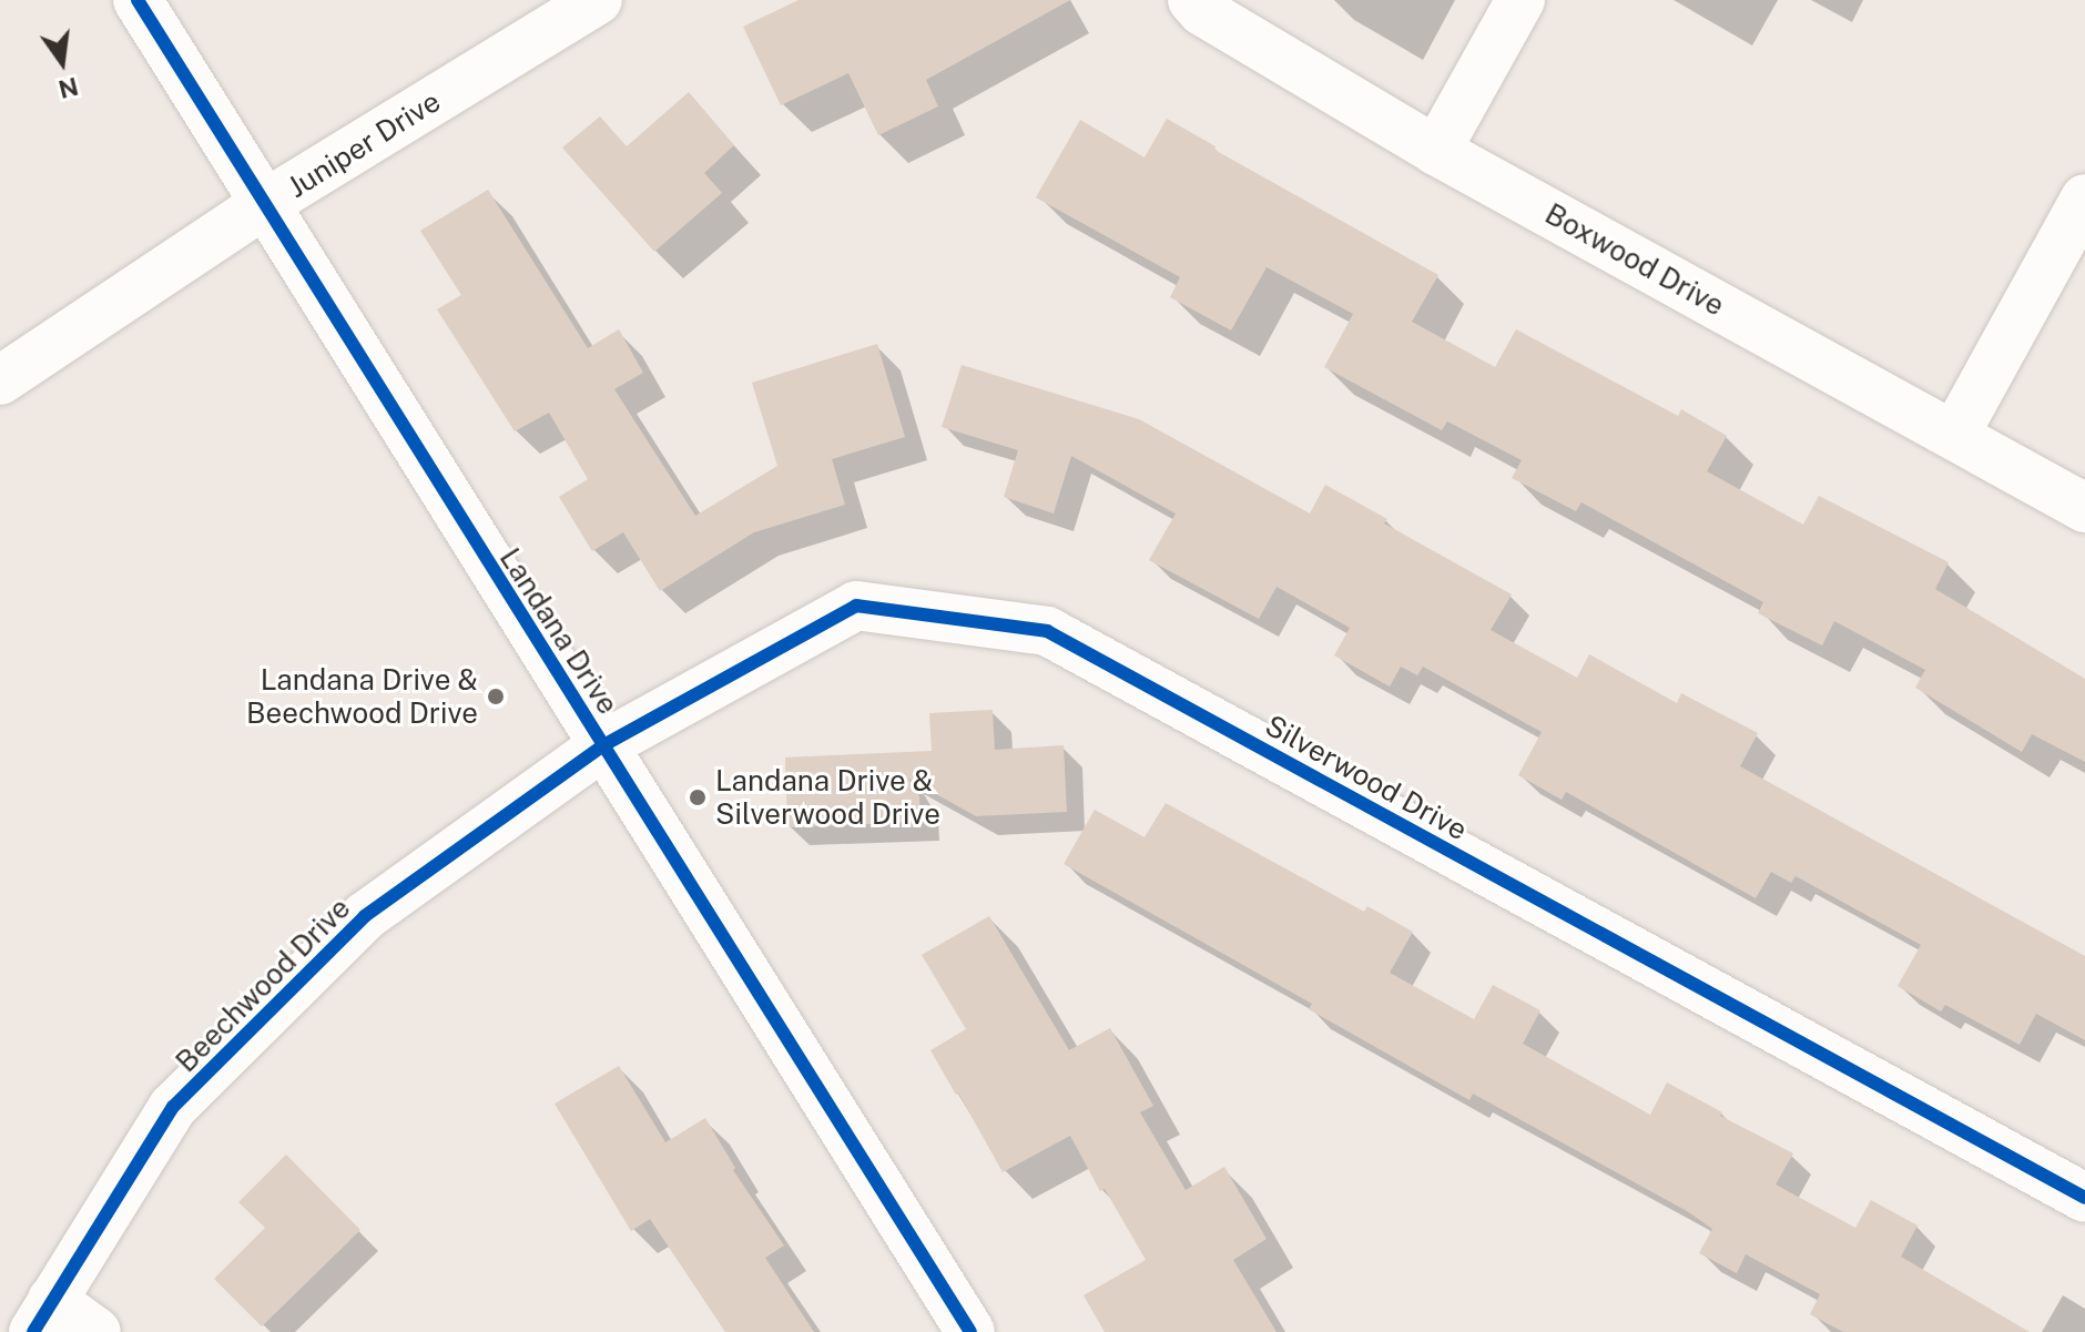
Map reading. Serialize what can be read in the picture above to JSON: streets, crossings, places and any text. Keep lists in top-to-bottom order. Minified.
{"streets":{"street":["Juniper Drive","Boxwood Drive","Landana Drive","Silverwood Drive","Beechwood Drive"]},"crossings":[["Juniper Drive","Landana Drive"],["Landana Drive","Silverwood Drive"],["Landana Drive","Beechwood Drive"],["Silverwood Drive","Beechwood Drive"]],"places":["Landana Drive & Beechwood Drive","Landana Drive & Silverwood Drive"],"north":"bottom"}
